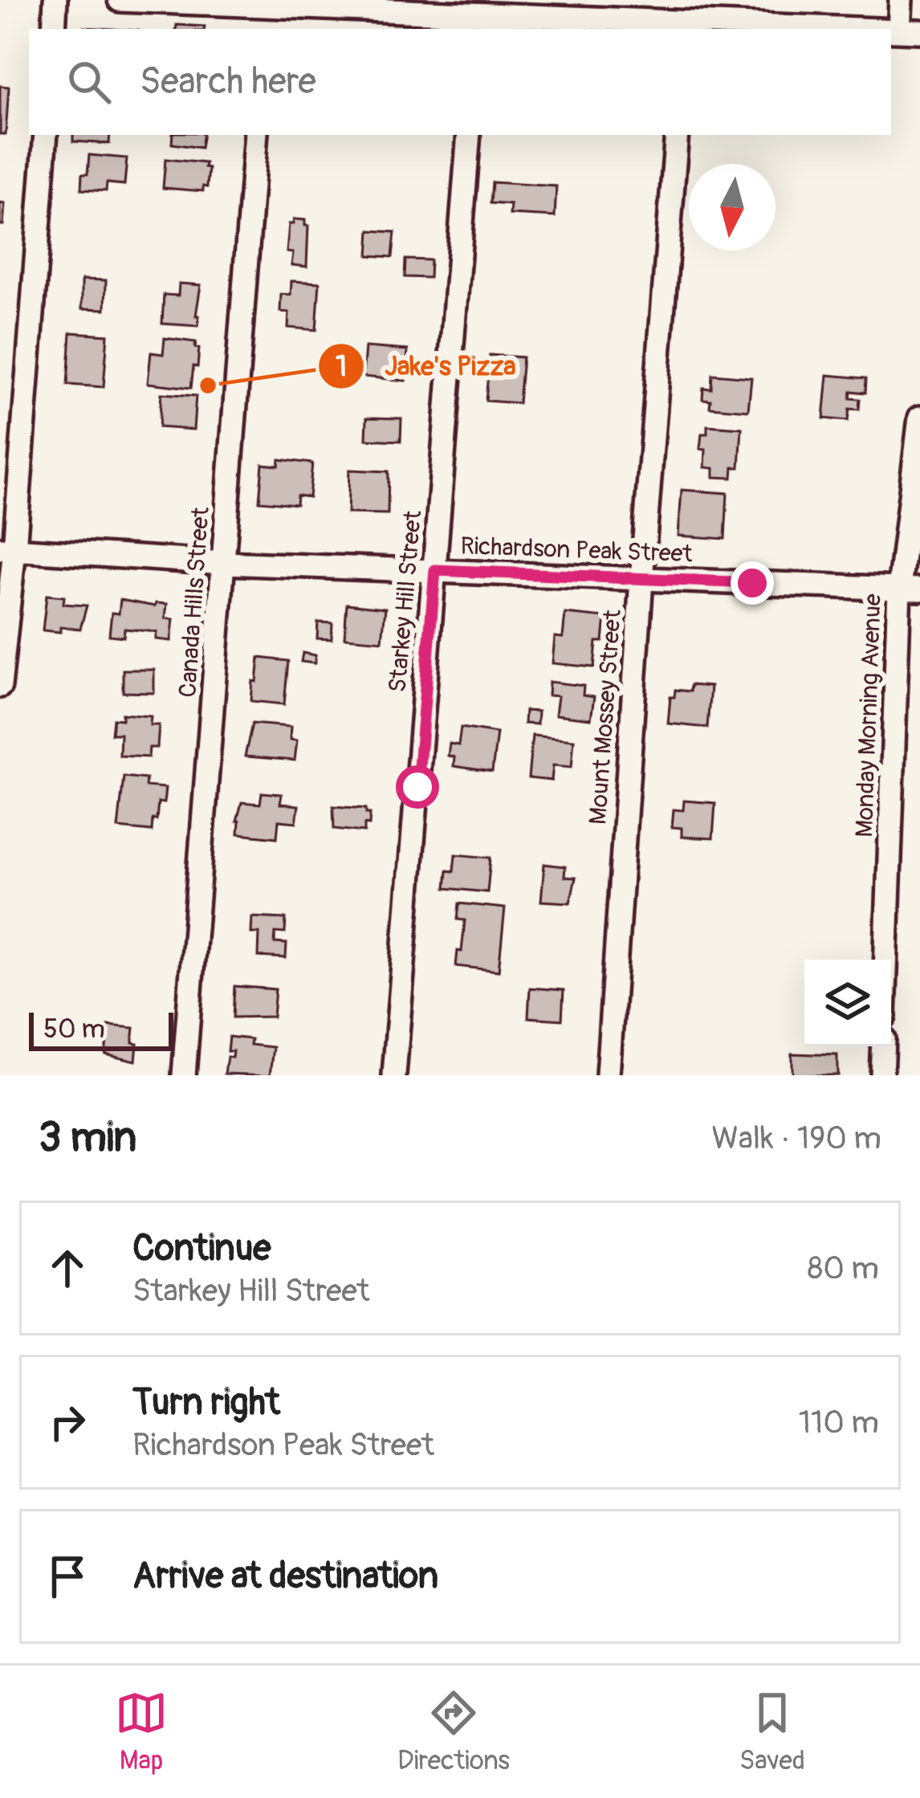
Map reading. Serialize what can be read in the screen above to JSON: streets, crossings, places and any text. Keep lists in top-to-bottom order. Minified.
{"streets":{"street":["Richardson Peak Street","Starkey Hill Street","Canada Hills Street","Monday Morning Avenue","Mount Mossey Street"]},"crossings":[["Richardson Peak Street","Starkey Hill Street"],["Richardson Peak Street","Canada Hills Street"],["Richardson Peak Street","Monday Morning Avenue"],["Richardson Peak Street","Mount Mossey Street"]],"places":["Jake's Pizza"],"scale_bar":"50 m","north":"bottom","page":{"search":"Search here","scale":"50 m","heading":["3 min","Walk · 190 m"],"list":[["Continue","Starkey Hill Street","80 m"],["Turn right","Richardson Peak Street","110 m"],"Arrive at destination"],"nav":["Map","Directions","Saved"]}}
